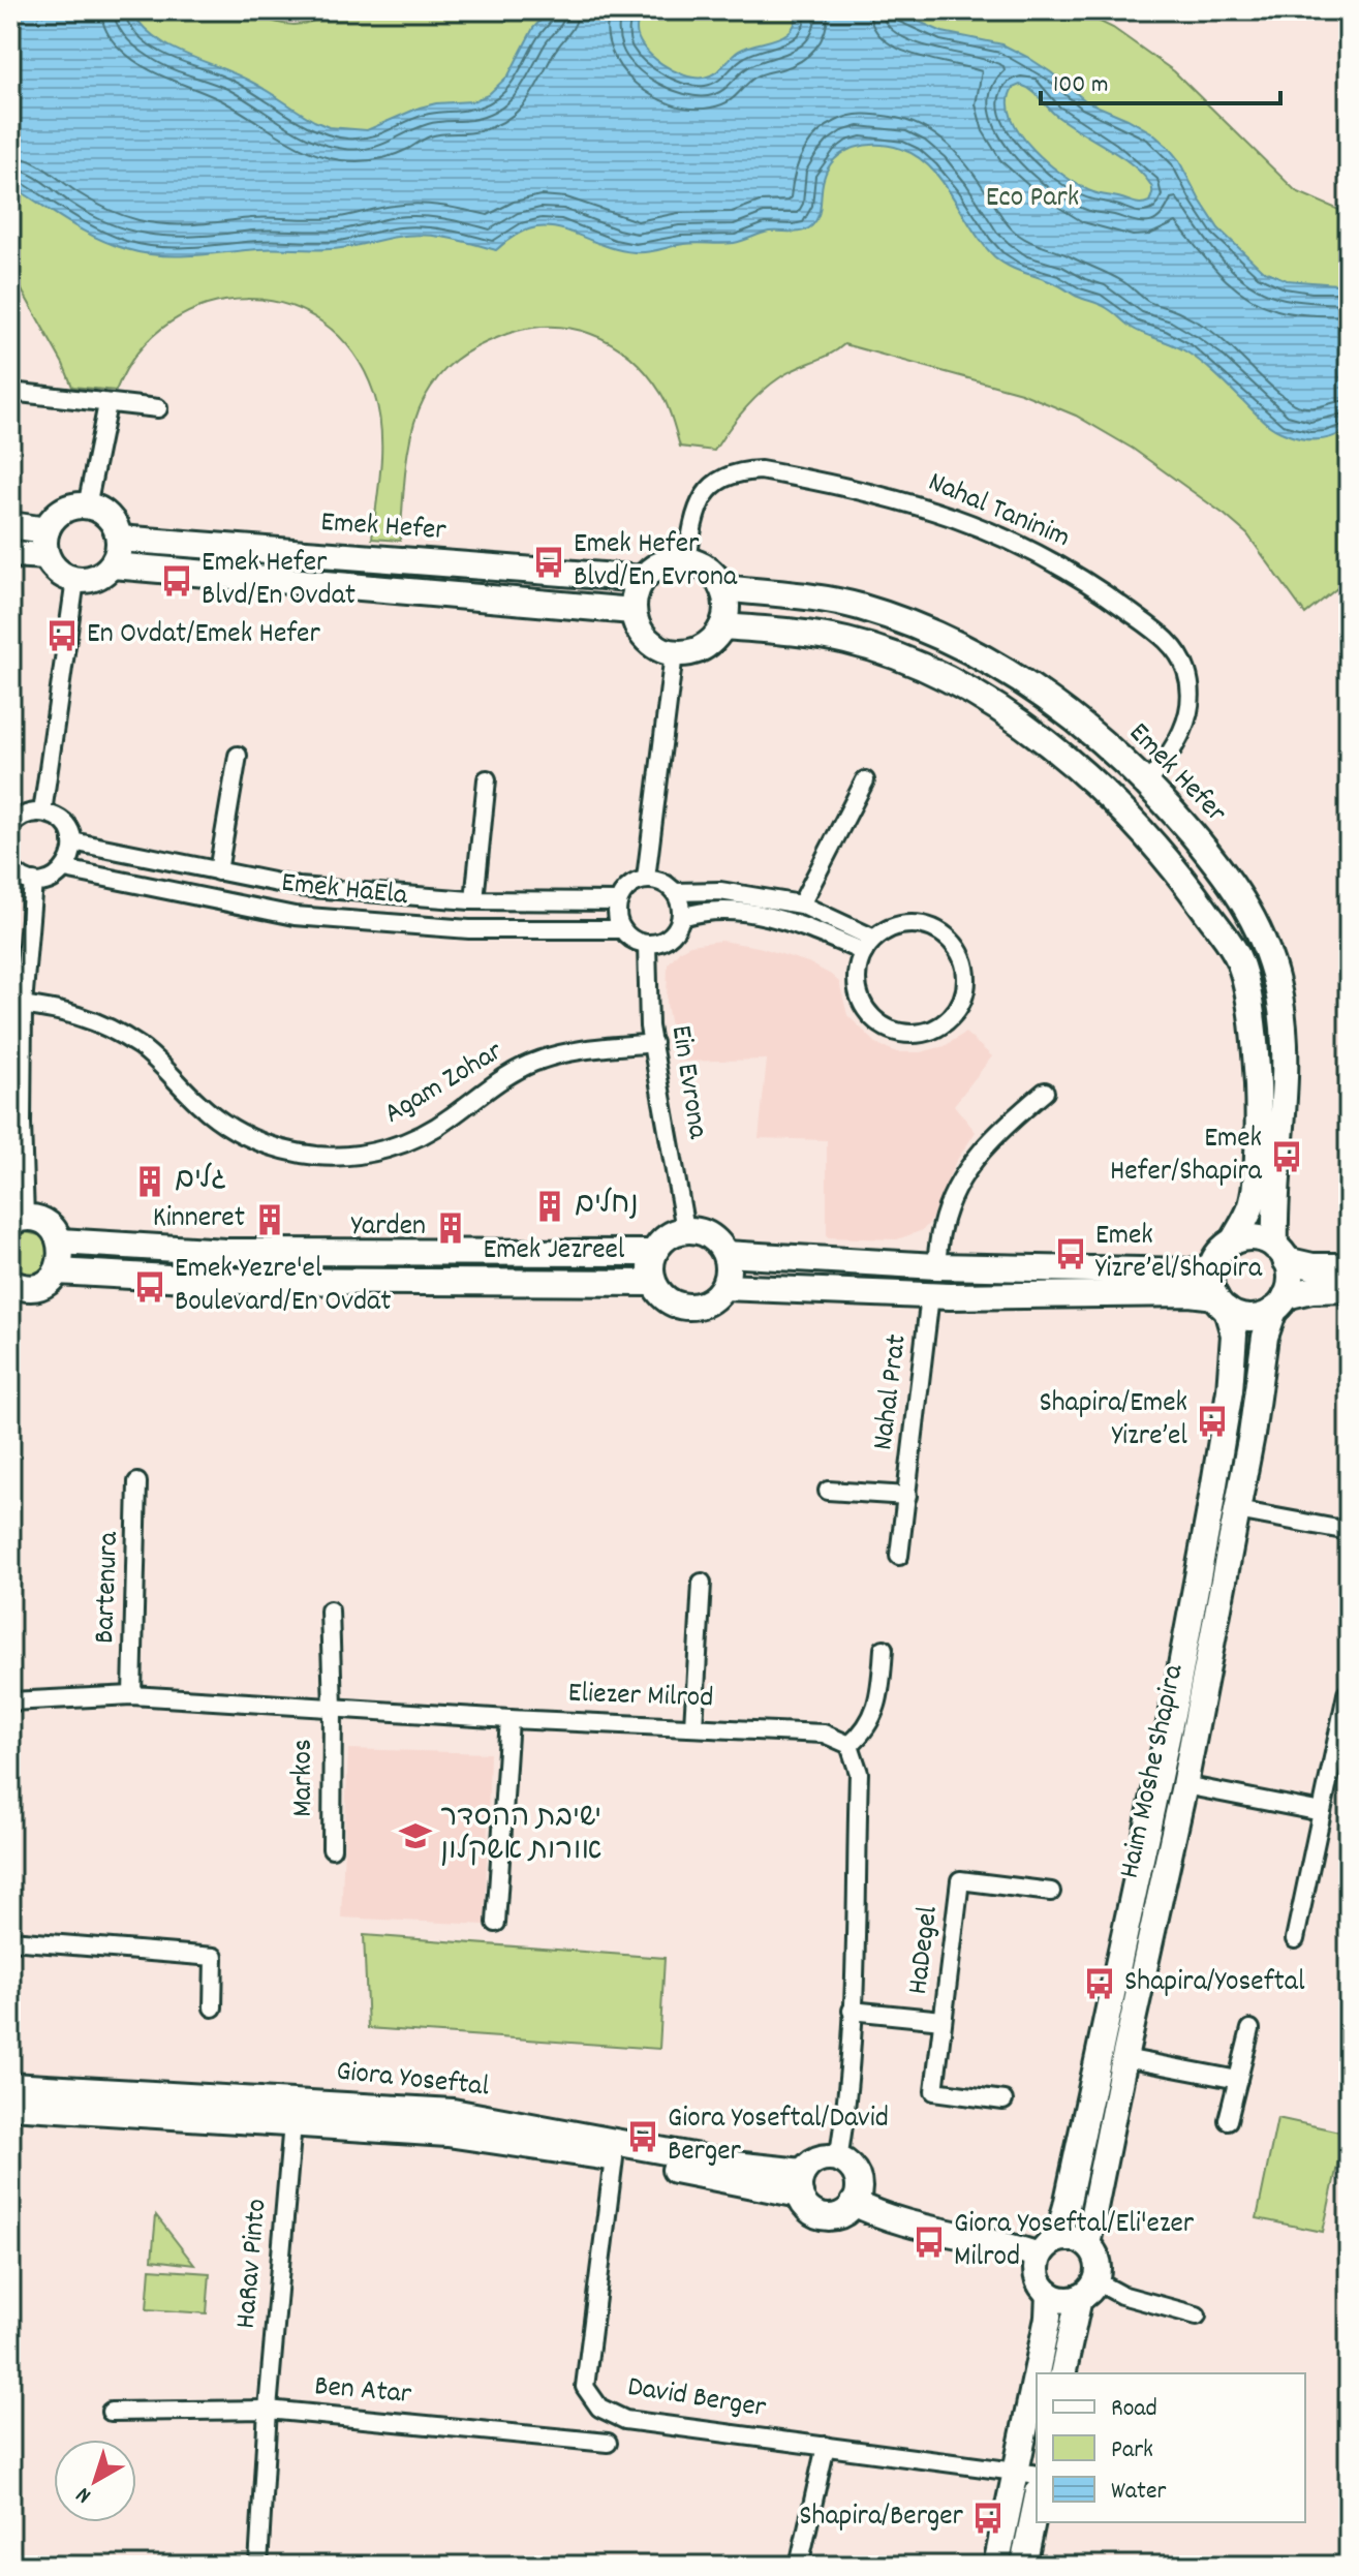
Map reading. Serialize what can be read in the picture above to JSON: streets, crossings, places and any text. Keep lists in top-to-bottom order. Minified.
{"streets":{"street":["Nahal Taninim","Emek Hefer","Emek HaEla","Ein Evrona","Agam Zohar","Emek Jezreel","Nahal Prat","Bartenura","Eliezer Milrod","Haim Moshe Shapira","Markos","HaDegel","Giora Yoseftal","HaRav Pinto","Ben Atar","David Berger"]},"crossings":[["Nahal Taninim","Emek Hefer"],["Emek Hefer","Haim Moshe Shapira"],["Emek HaEla","Ein Evrona"],["Ein Evrona","Agam Zohar"],["Ein Evrona","Emek Jezreel"],["Bartenura","Eliezer Milrod"],["Eliezer Milrod","Markos"],["Giora Yoseftal","HaRav Pinto"],["Giora Yoseftal","David Berger"],["HaRav Pinto","Ben Atar"]],"parks":["Eco Park"],"places":{"bus stop":["Emek Hefer Blvd/En Evrona","Emek Hefer Blvd/En Ovdat","En Ovdat/Emek Hefer","Emek Hefer/Shapira","Emek Yizre’el/Shapira","Emek Yezre'el Boulevard/En Ovdat","Shapira/Emek Yizre’el","Shapira/Yoseftal","Giora Yoseftal/David Berger","Giora Yoseftal/Eli'ezer Milrod","Shapira/Berger"],"building":["גלים","נחלים","Kinneret","Yarden"],"school or university":["ישיבת ההסדר אורות אשקלון"]},"legend":["Road","Park","Water"],"scale_bar":"100 m","north":"bottom left"}
